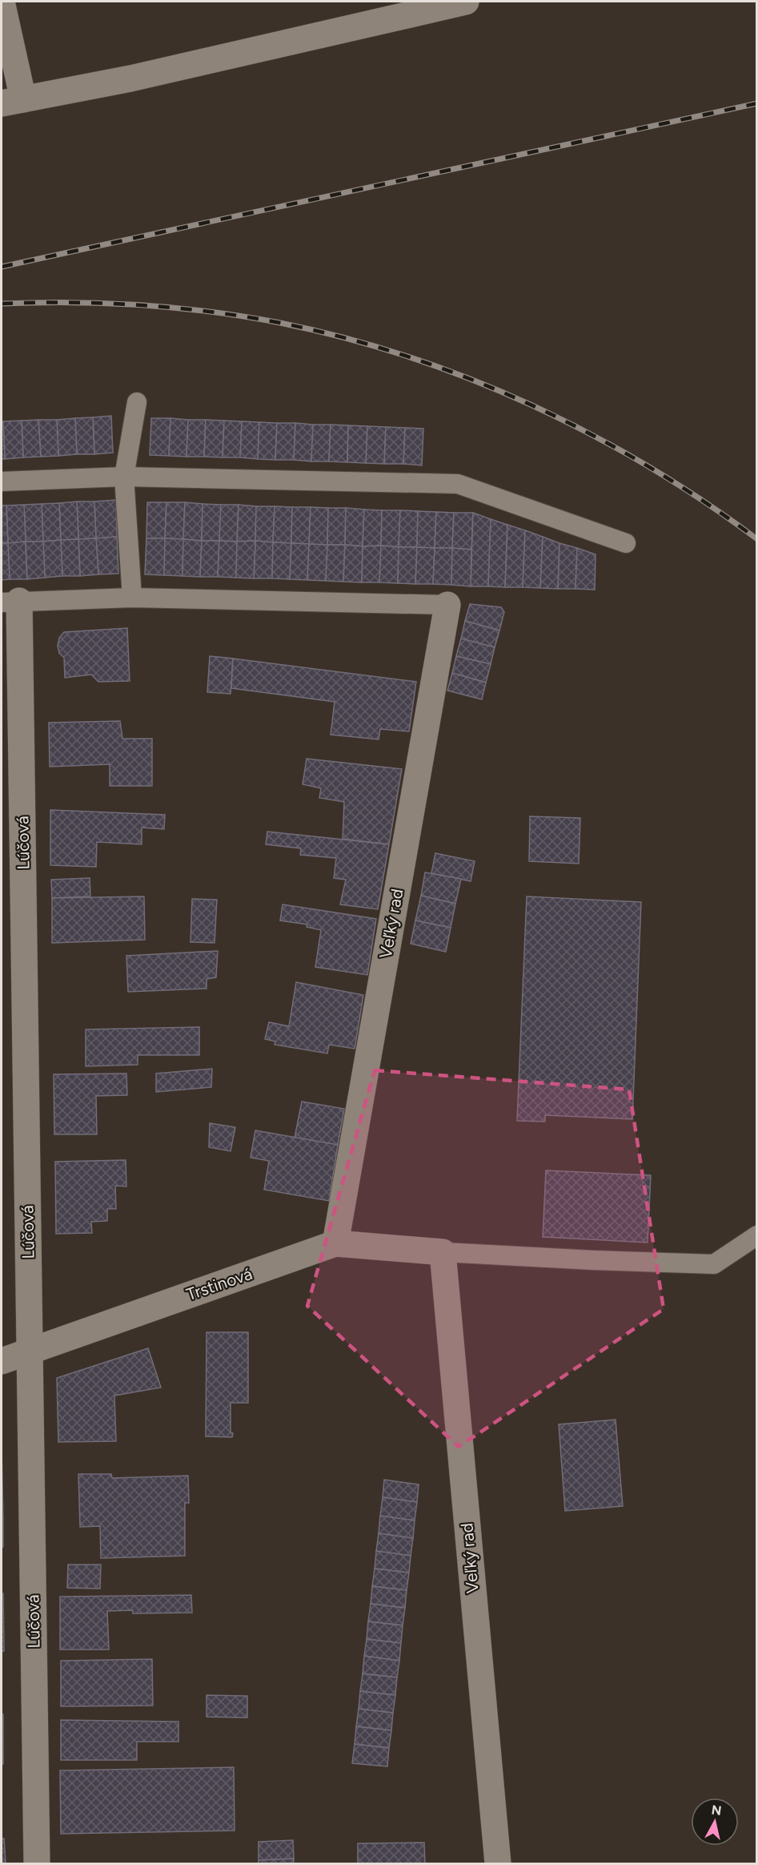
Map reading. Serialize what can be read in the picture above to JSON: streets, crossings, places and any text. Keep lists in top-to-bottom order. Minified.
{"streets":{"street":["Lúčová","Veľký rad","Trstinová"]},"crossings":[["Lúčová","Trstinová"],["Veľký rad","Trstinová"]],"north":"top"}
